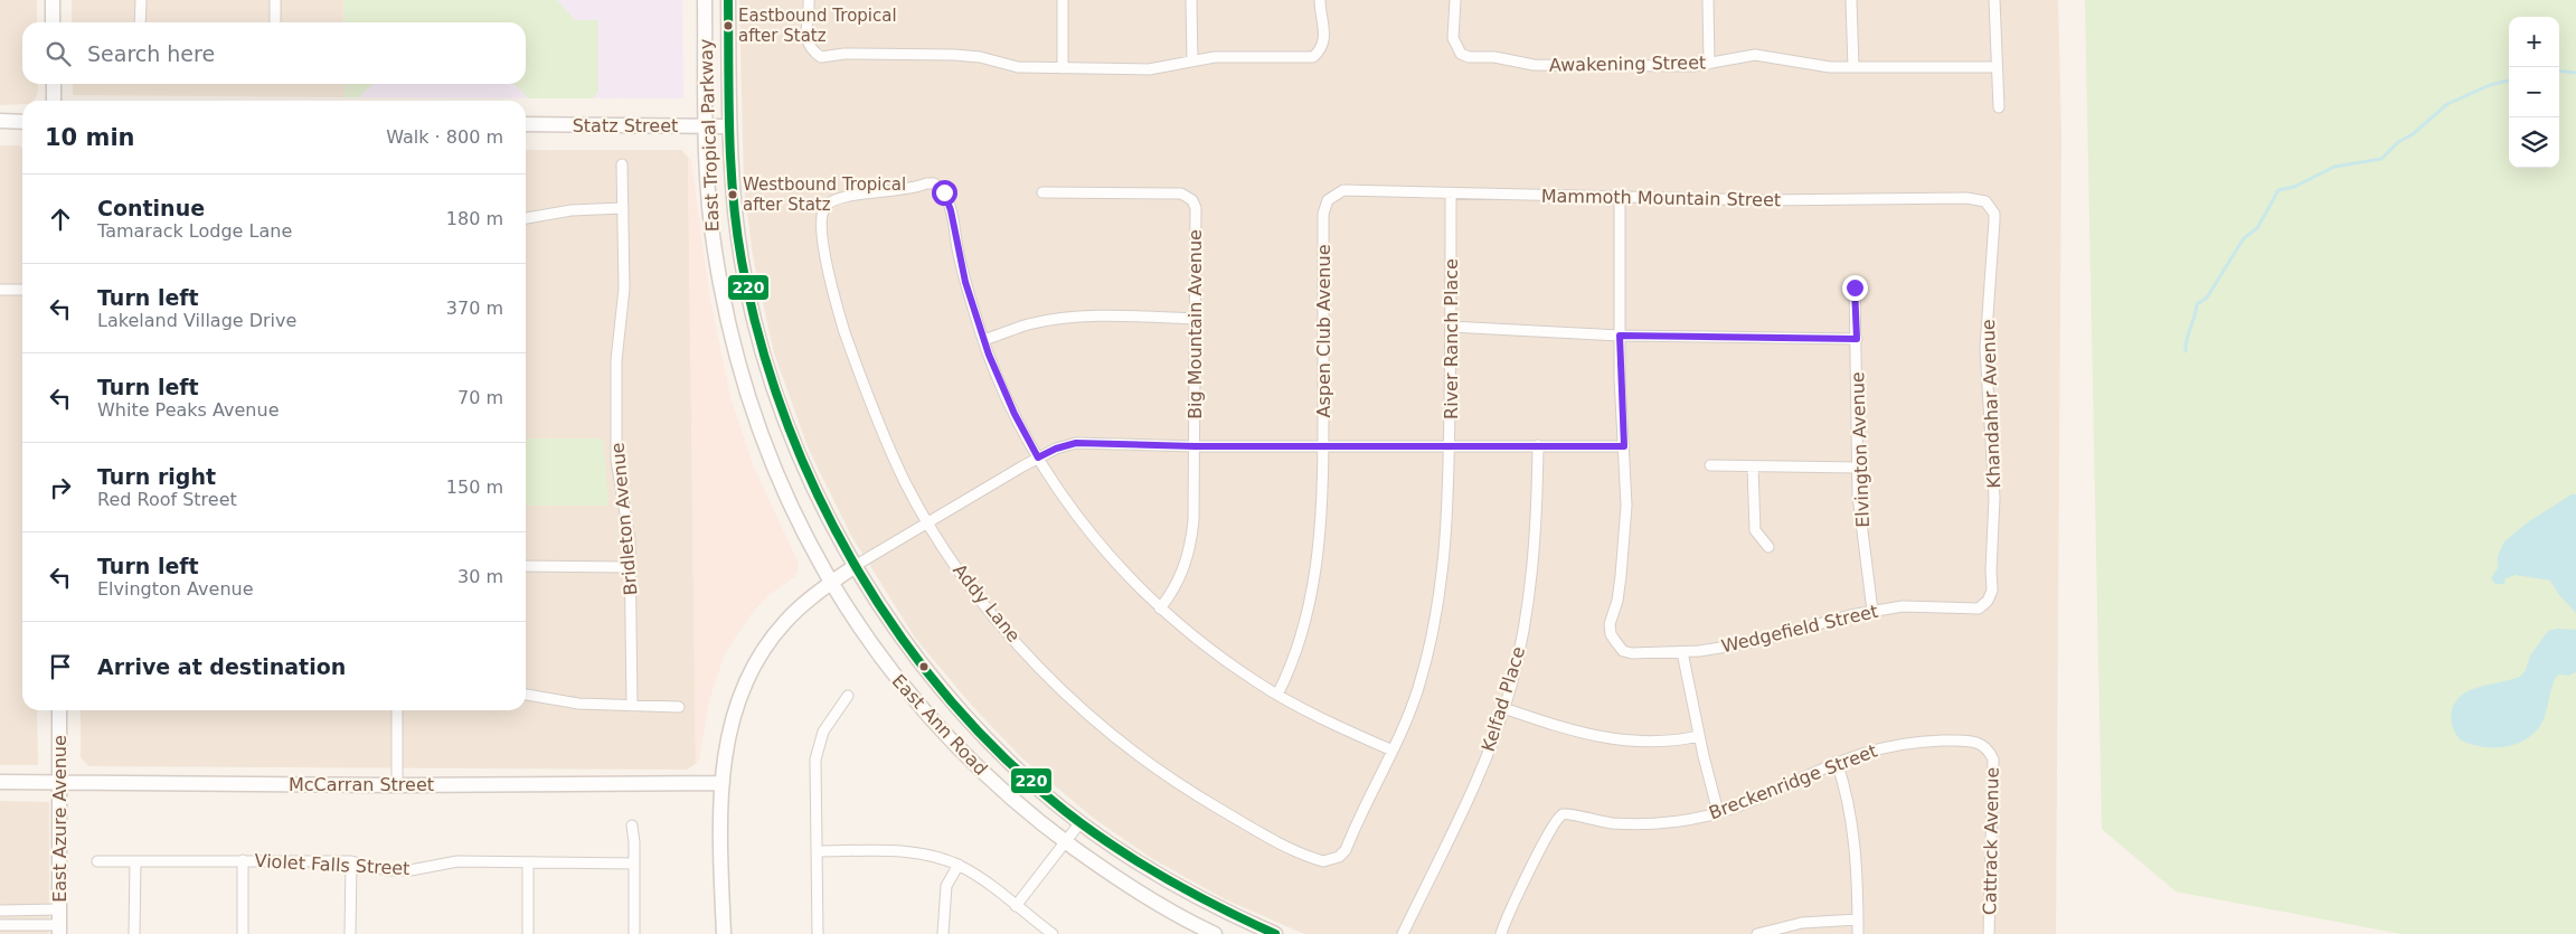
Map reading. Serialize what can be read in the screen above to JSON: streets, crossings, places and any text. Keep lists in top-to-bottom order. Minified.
{"streets":{"main road":["Statz Street","East Tropical Parkway","East Ann Road","McCarran Street","East Azure Avenue"],"street":["Awakening Street","Mammoth Mountain Street","Big Mountain Avenue","Aspen Club Avenue","River Ranch Place","Khandahar Avenue","Elvington Avenue","Bridleton Avenue","Addy Lane","Wedgefield Street","Kelfad Place","Breckenridge Street","Cattrack Avenue","Violet Falls Street"]},"crossings":[["Statz Street","East Tropical Parkway"],["East Tropical Parkway","East Ann Road"],["Mammoth Mountain Street","Aspen Club Avenue"],["Mammoth Mountain Street","River Ranch Place"],["Mammoth Mountain Street","Khandahar Avenue"],["River Ranch Place","Addy Lane"],["Khandahar Avenue","Wedgefield Street"],["Elvington Avenue","Wedgefield Street"],["Breckenridge Street","Cattrack Avenue"],["McCarran Street","East Azure Avenue"]],"places":["Eastbound Tropical after Statz","Westbound Tropical after Statz"],"lines":["transit line 220"],"page":{"map_buttons":["+","−"],"search":"Search here","heading":["10 min","Walk · 800 m"],"list":[["Continue","Tamarack Lodge Lane","180 m"],["Turn left","Lakeland Village Drive","370 m"],["Turn left","White Peaks Avenue","70 m"],["Turn right","Red Roof Street","150 m"],["Turn left","Elvington Avenue","30 m"],"Arrive at destination"]}}
